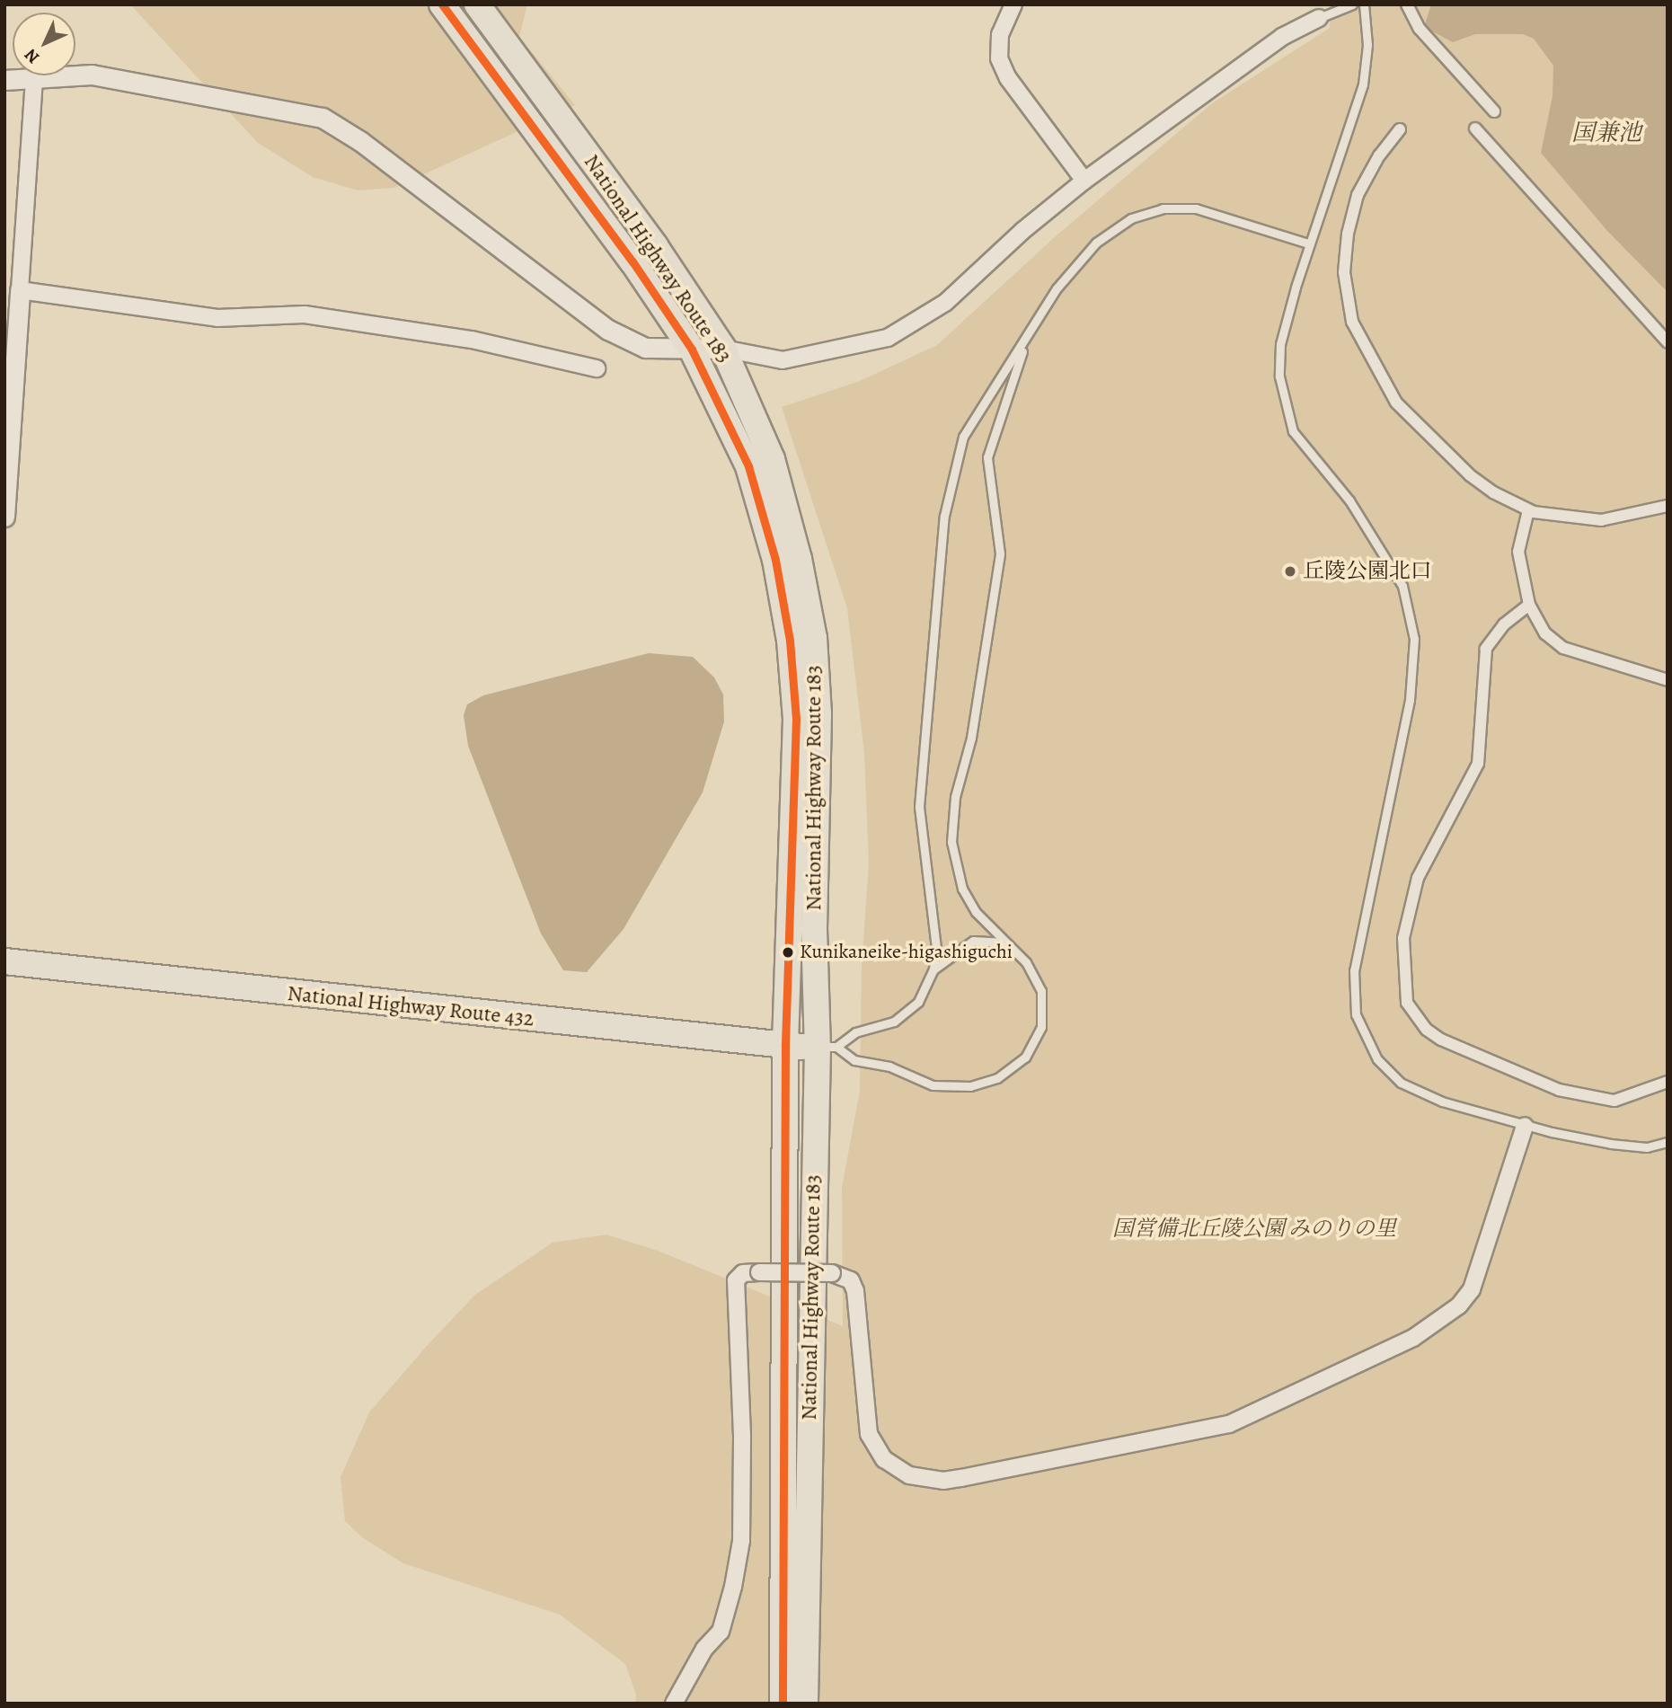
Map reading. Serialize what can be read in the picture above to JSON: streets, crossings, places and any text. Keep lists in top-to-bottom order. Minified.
{"streets":{"highway":["National Highway Route 183","National Highway Route 432"]},"crossings":[["National Highway Route 183","National Highway Route 432"]],"water":["国兼池"],"parks":["国営備北丘陵公園 みのりの里"],"places":["丘陵公園北口","Kunikaneike-higashiguchi"],"north":"bottom left"}
